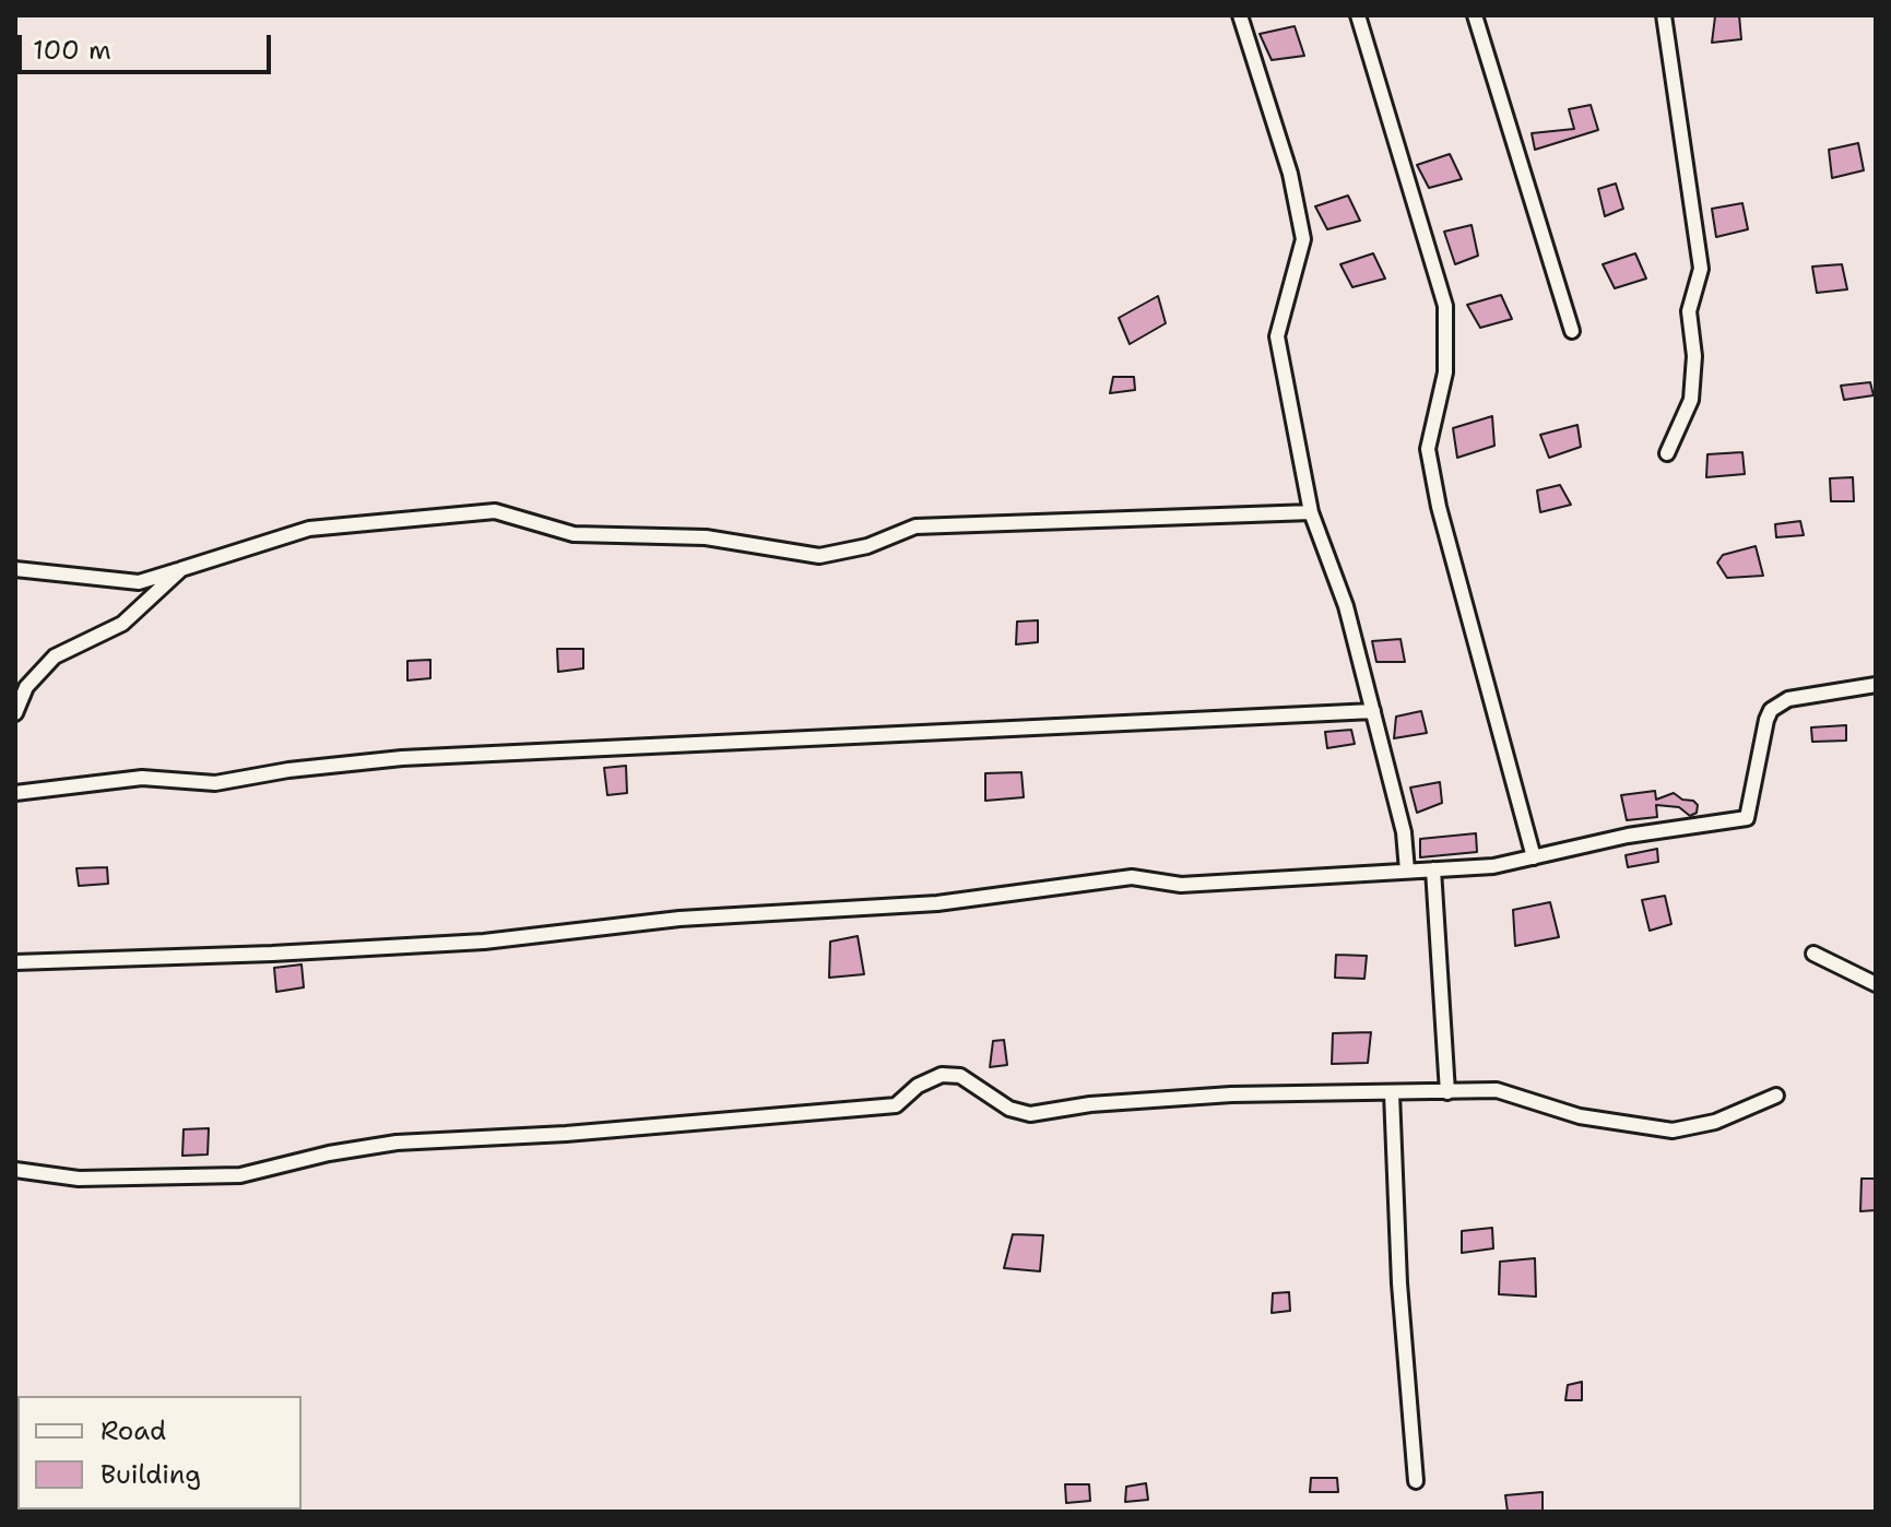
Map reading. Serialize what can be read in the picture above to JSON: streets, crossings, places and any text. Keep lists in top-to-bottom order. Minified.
{"legend":["Road","Building"],"scale_bar":"100 m"}
